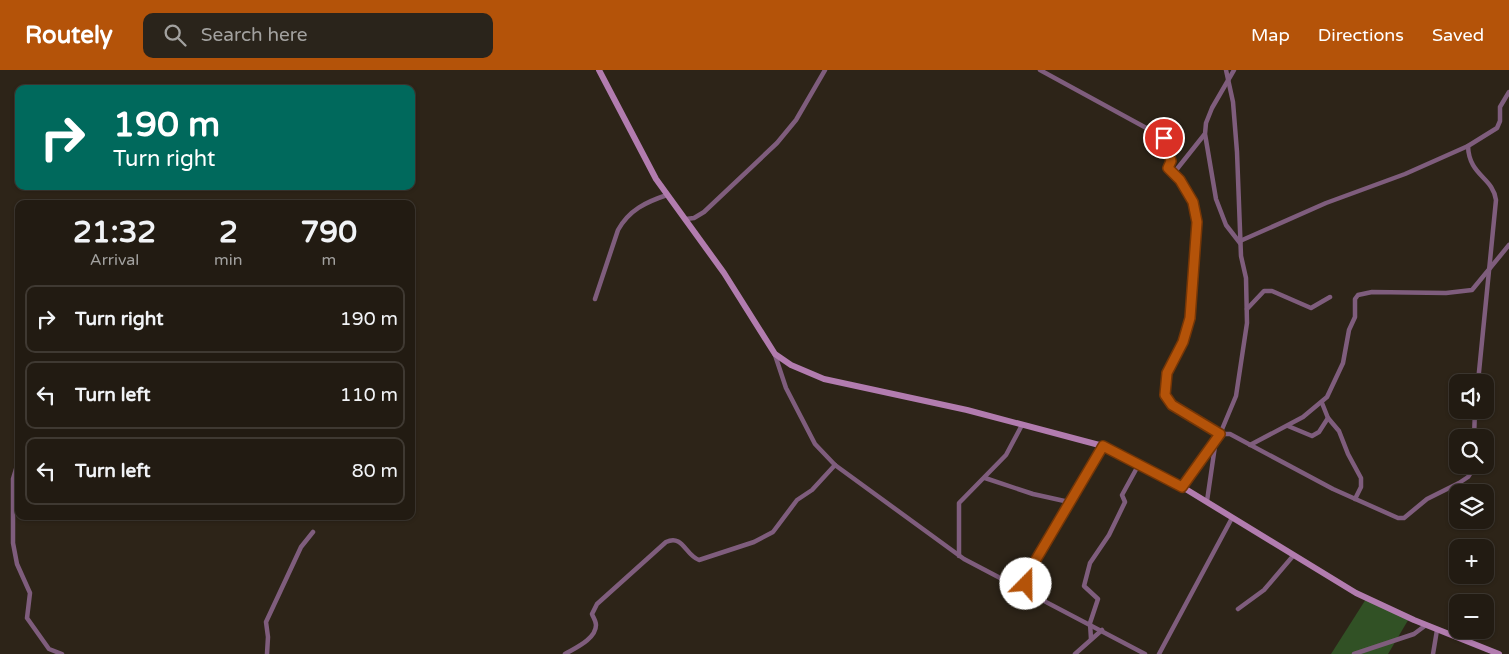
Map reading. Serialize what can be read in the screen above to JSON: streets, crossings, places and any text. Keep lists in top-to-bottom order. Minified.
{"page":{"header":"Routely","search":"Search here","nav":["Map","Directions","Saved"],"turn":["190 m","Turn right"],"eta":["21:32","Arrival","2","min","790","m"],"list":[{"name":"Turn right","value":"190 m"},{"name":"Turn left","value":"110 m"},{"name":"Turn left","value":"80 m"}],"map_buttons":["+","−"]}}
